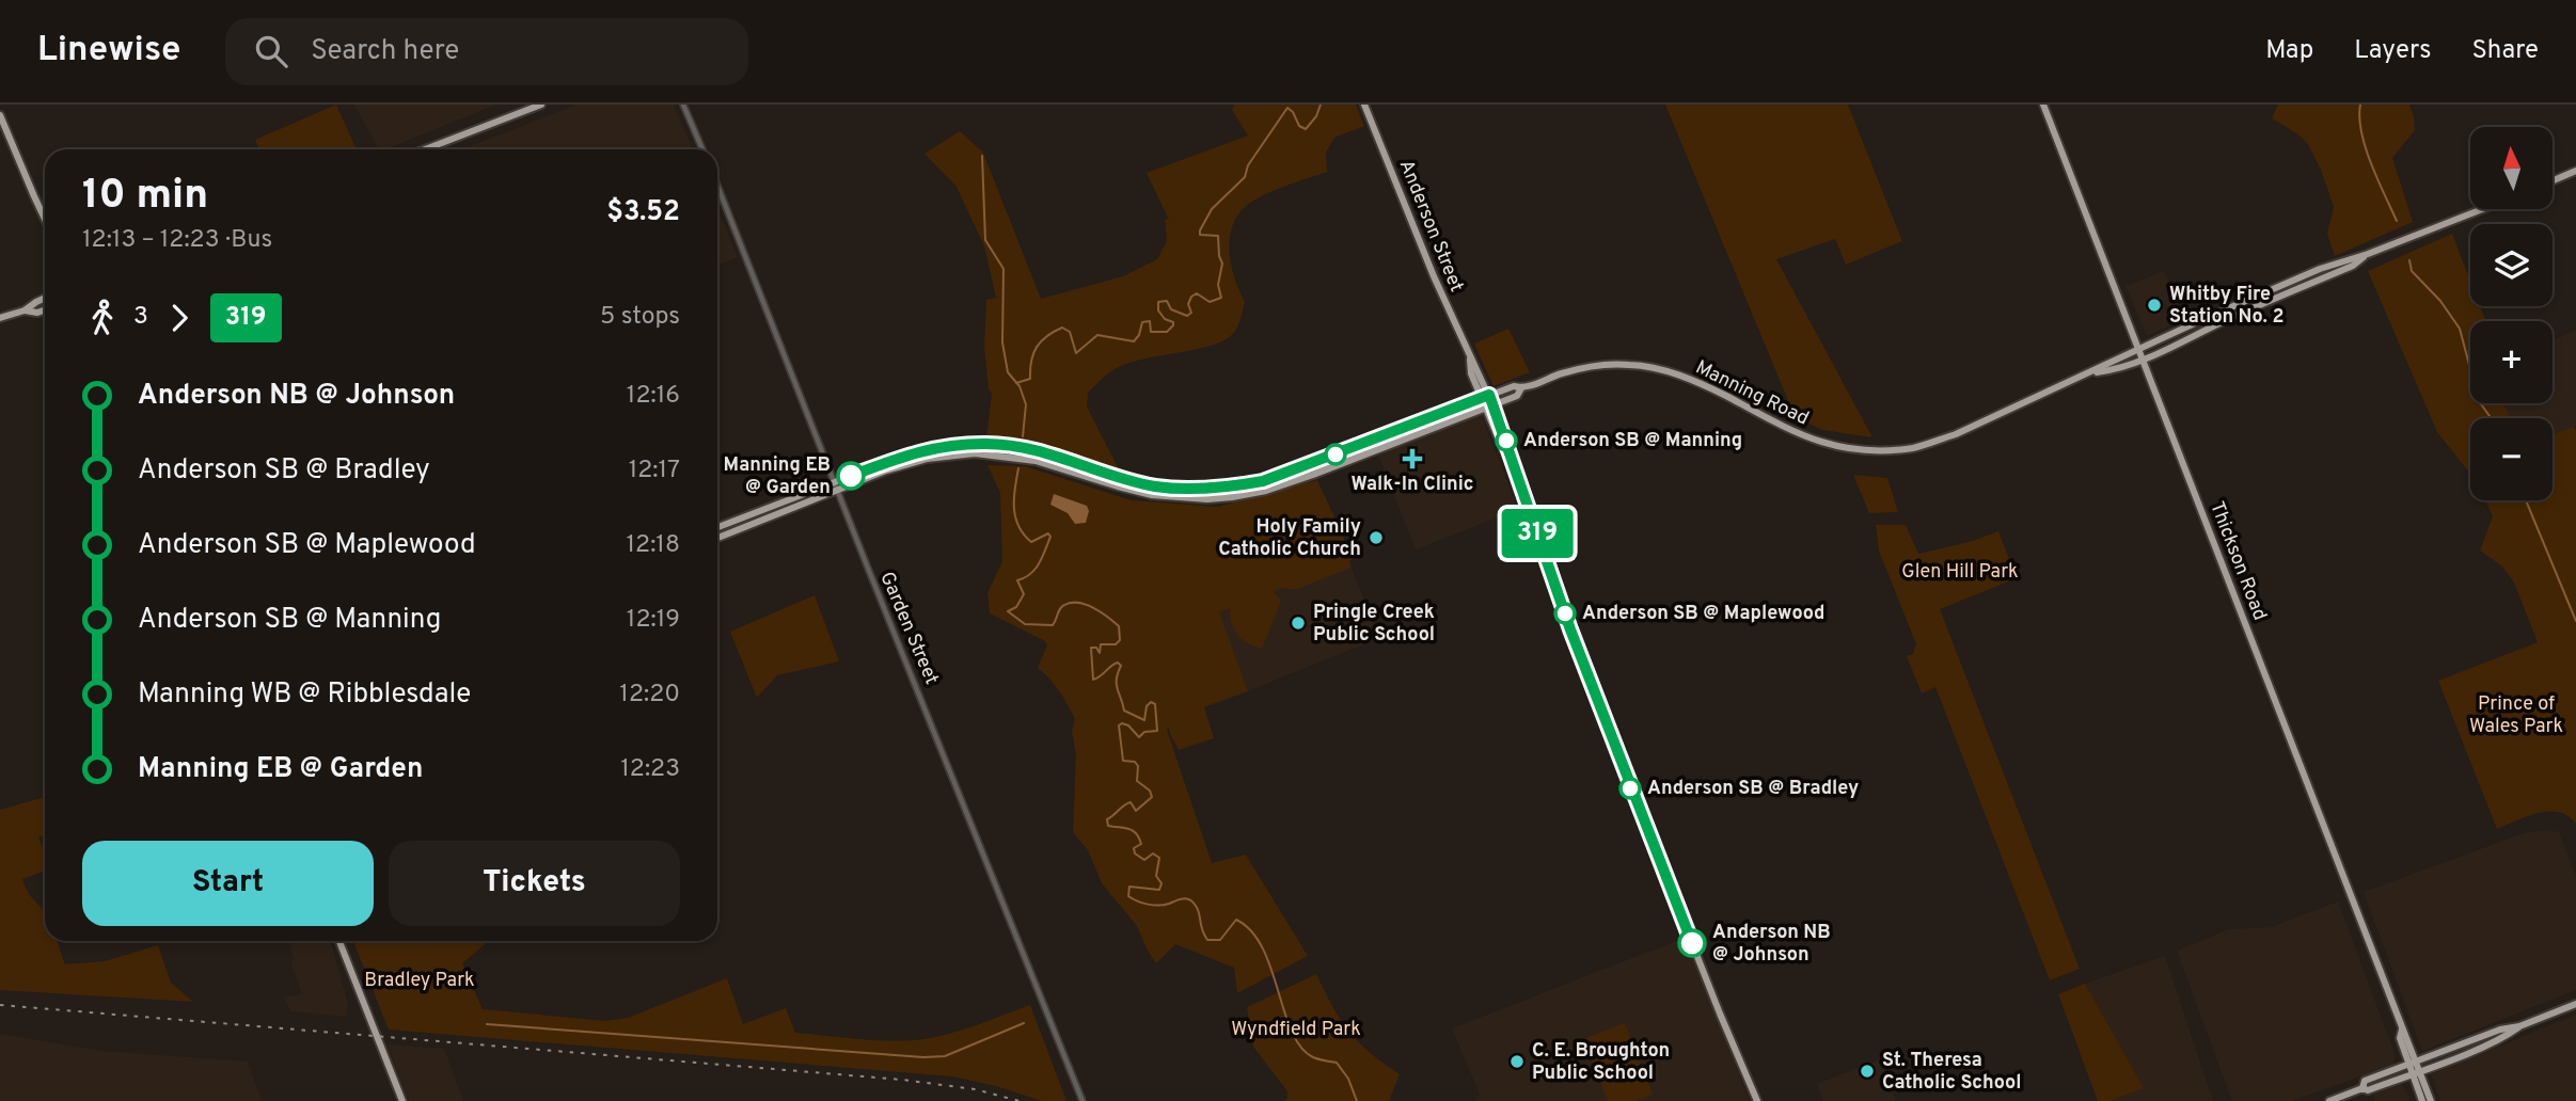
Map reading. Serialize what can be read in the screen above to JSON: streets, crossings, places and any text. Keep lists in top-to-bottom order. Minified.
{"streets":{"main road":["Anderson Street","Manning Road","Thickson Road"],"street":["Garden Street"]},"crossings":[["Anderson Street","Manning Road"],["Manning Road","Thickson Road"],["Manning Road","Garden Street"]],"parks":["Glen Hill Park","Prince of Wales Park","Bradley Park","Wyndfield Park"],"places":{"other":["Whitby Fire Station No. 2","Anderson SB @ Manning","Manning EB @ Garden","Holy Family Catholic Church","Anderson SB @ Maplewood","Pringle Creek Public School","Anderson SB @ Bradley","Anderson NB @ Johnson","C. E. Broughton Public School","St. Theresa Catholic School"],"health":["Walk-In Clinic"]},"lines":["bus line 319"],"north":"top","page":{"header":"Linewise","search":"Search here","nav":["Map","Layers","Share"],"on_map":"319","map_buttons":["+","−"],"heading":["10 min","12:13 – 12:23 · Bus","$3.52"],"legs":["3","319","5 stops"],"list":[{"name":"Anderson NB @ Johnson","value":"12:16"},{"name":"Anderson SB @ Bradley","value":"12:17"},{"name":"Anderson SB @ Maplewood","value":"12:18"},{"name":"Anderson SB @ Manning","value":"12:19"},{"name":"Manning WB @ Ribblesdale","value":"12:20"},{"name":"Manning EB @ Garden","value":"12:23"}],"buttons":["Start","Tickets"]}}
